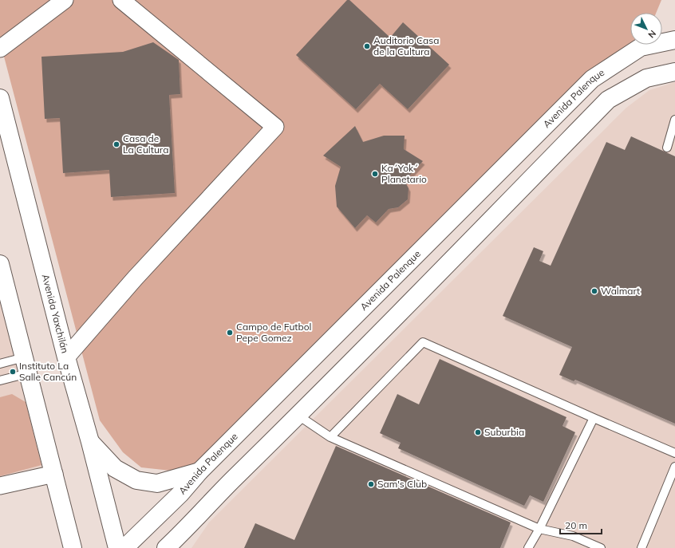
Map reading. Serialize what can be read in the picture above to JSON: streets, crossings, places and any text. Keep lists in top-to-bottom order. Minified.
{"streets":{"street":["Avenida Palenque","Avenida Yaxchilán"]},"places":["Auditorio Casa de la Cultura","Casa de La Cultura","Ka´Yok´ Planetario","Walmart","Campo de Futbol Pepe Gomez","Instituto La Salle Cancún","Suburbia","Sam's Club"],"scale_bar":"20 m","north":"bottom right"}
